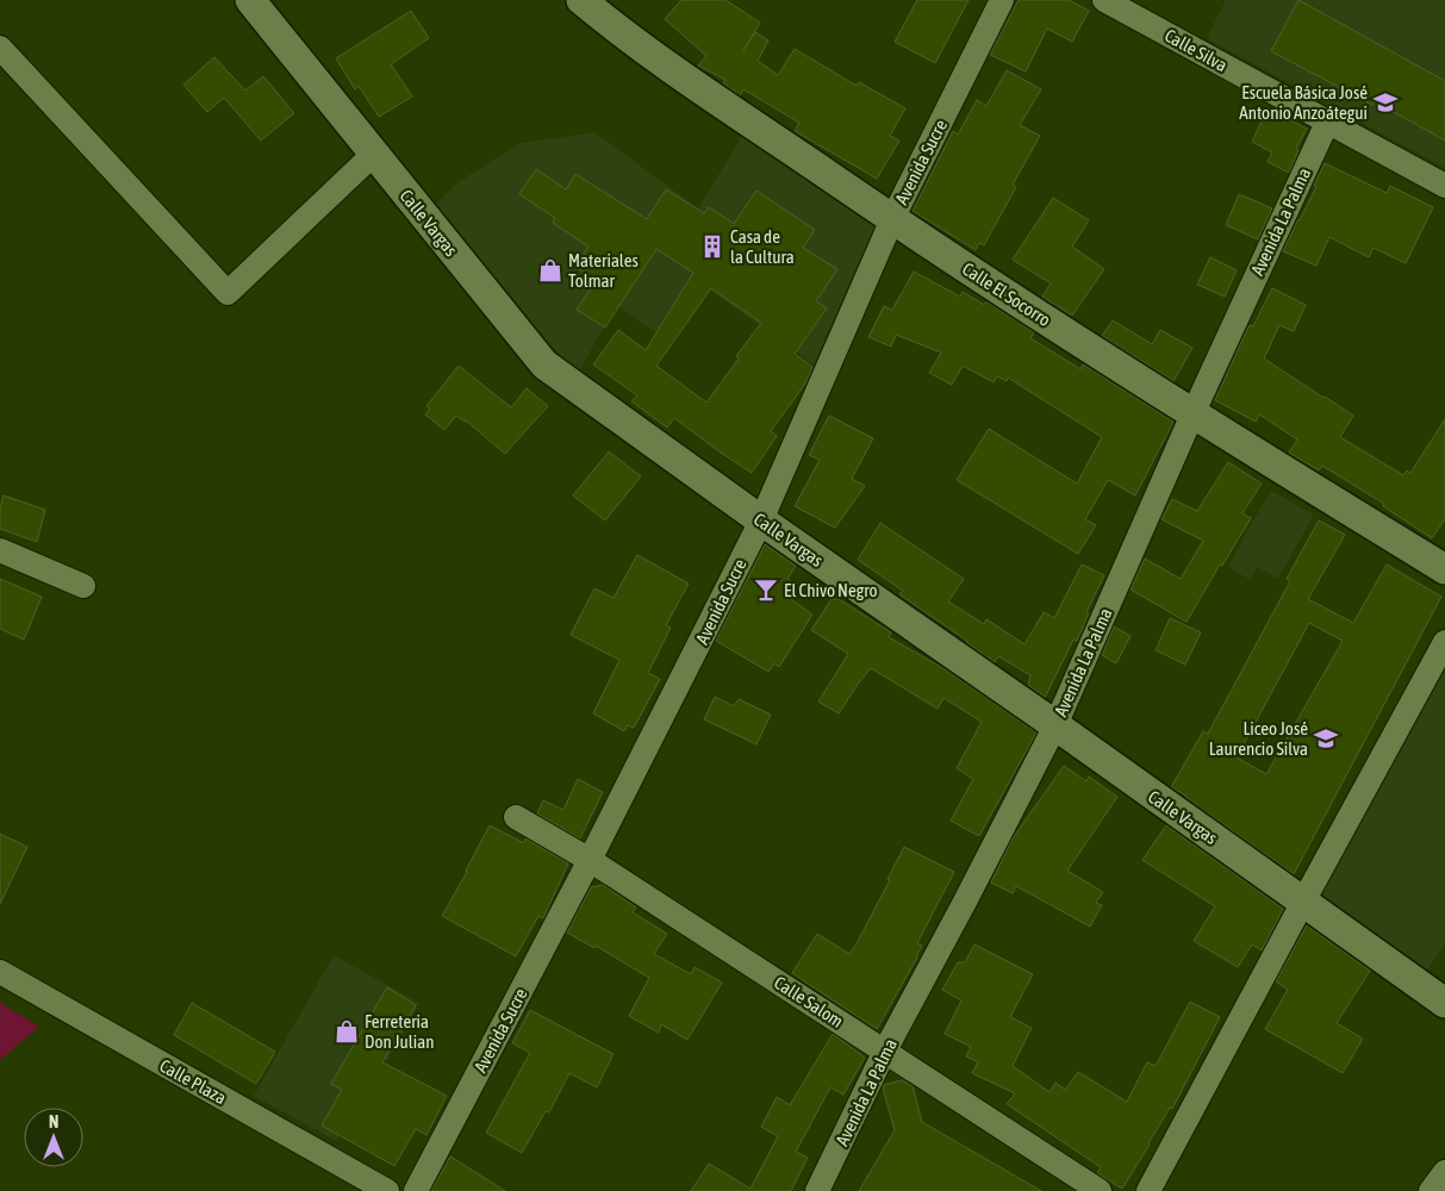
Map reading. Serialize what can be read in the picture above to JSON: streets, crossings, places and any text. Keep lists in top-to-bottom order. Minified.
{"streets":{"street":["Calle Silva","Avenida Sucre","Avenida La Palma","Calle Vargas","Calle El Socorro","Calle Salom","Calle Plaza"]},"crossings":[["Calle Silva","Avenida La Palma"],["Avenida Sucre","Calle Vargas"],["Avenida Sucre","Calle El Socorro"],["Avenida Sucre","Calle Salom"],["Avenida La Palma","Calle Vargas"],["Avenida La Palma","Calle El Socorro"],["Avenida La Palma","Calle Salom"]],"places":{"school or university":["Escuela Básica José Antonio Anzoátegui","Liceo José Laurencio Silva"],"building":["Casa de la Cultura"],"shop":["Materiales Tolmar","Ferreteria Don Julian"],"bar":["El Chivo Negro"]},"north":"top"}
